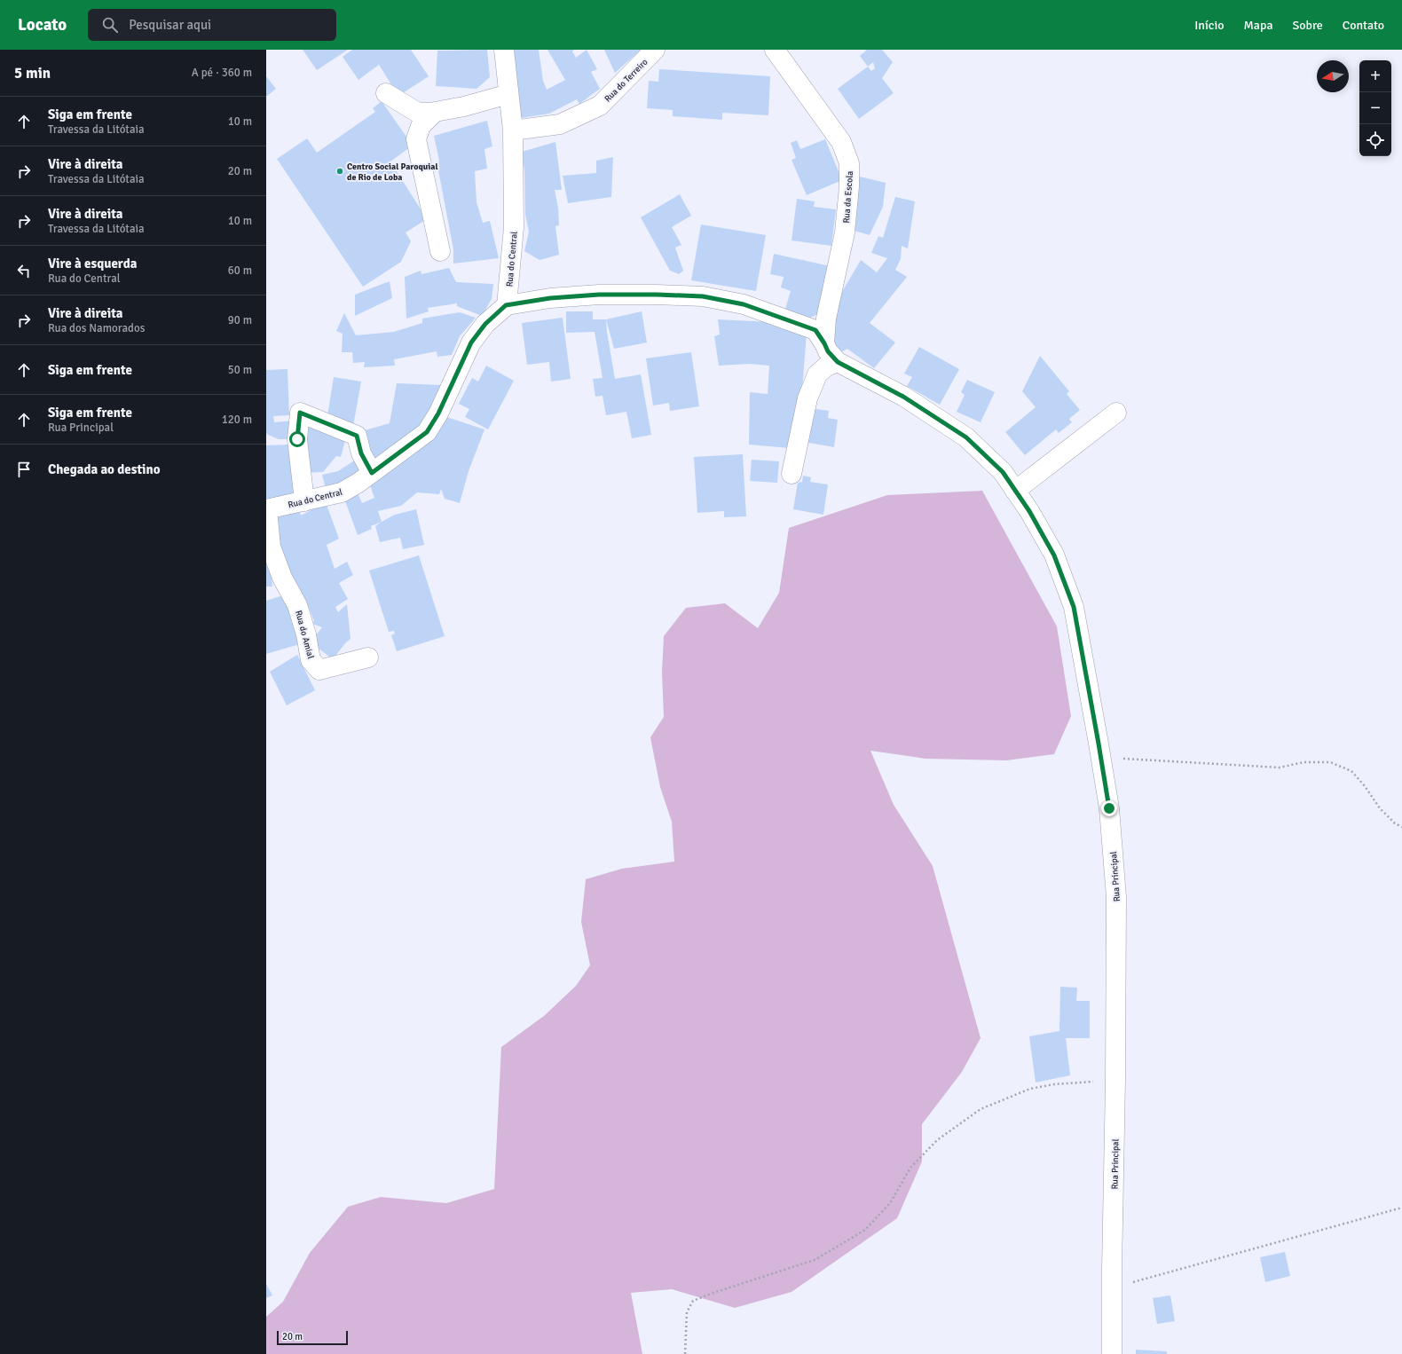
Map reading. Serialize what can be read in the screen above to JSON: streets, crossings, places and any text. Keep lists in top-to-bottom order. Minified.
{"streets":{"street":["Rua do Terreiro","Rua da Escola","Rua do Central","Rua do Amial","Rua Principal"]},"crossings":[["Rua do Terreiro","Rua do Central"],["Rua do Central","Rua do Amial"]],"places":["Centro Social Paroquial de Rio de Loba"],"scale_bar":"20 m","north":"left","page":{"header":"Locato","search":"Pesquisar aqui","nav":["Início","Mapa","Sobre","Contato"],"heading":["5 min","A pé · 360 m"],"map_buttons":["+","−"],"list":[["Siga em frente","Travessa da Litótaia","10 m"],["Vire à direita","Travessa da Litótaia","20 m"],["Vire à direita","Travessa da Litótaia","10 m"],["Vire à esquerda","Rua do Central","60 m"],["Vire à direita","Rua dos Namorados","90 m"],["Siga em frente","50 m"],["Siga em frente","Rua Principal","120 m"],"Chegada ao destino"],"scale":"20 m"}}
